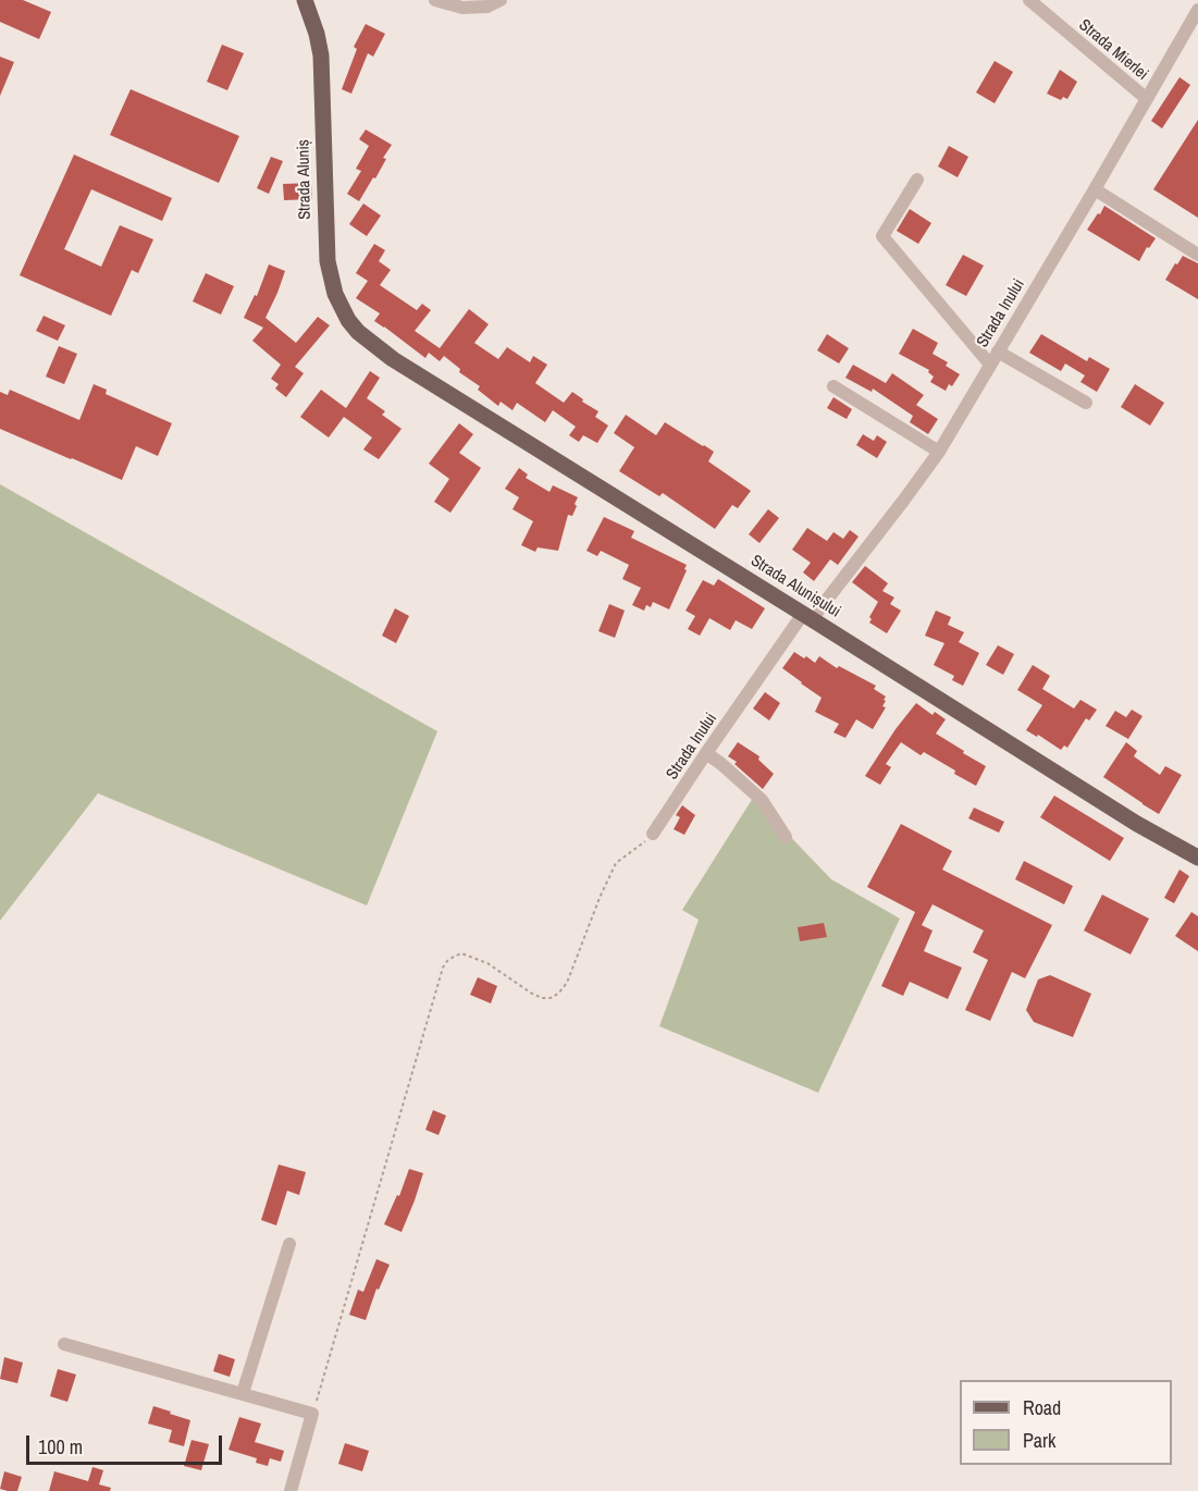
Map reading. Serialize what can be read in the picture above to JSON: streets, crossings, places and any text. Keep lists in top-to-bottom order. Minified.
{"streets":{"main road":["Strada Aluniș","Strada Alunișului"],"street":["Strada Mierlei","Strada Inului"]},"crossings":[["Strada Mierlei","Strada Inului"],["Strada Aluniș","Strada Alunișului"],["Strada Inului","Strada Alunișului"]],"legend":["Road","Park"],"scale_bar":"100 m"}
